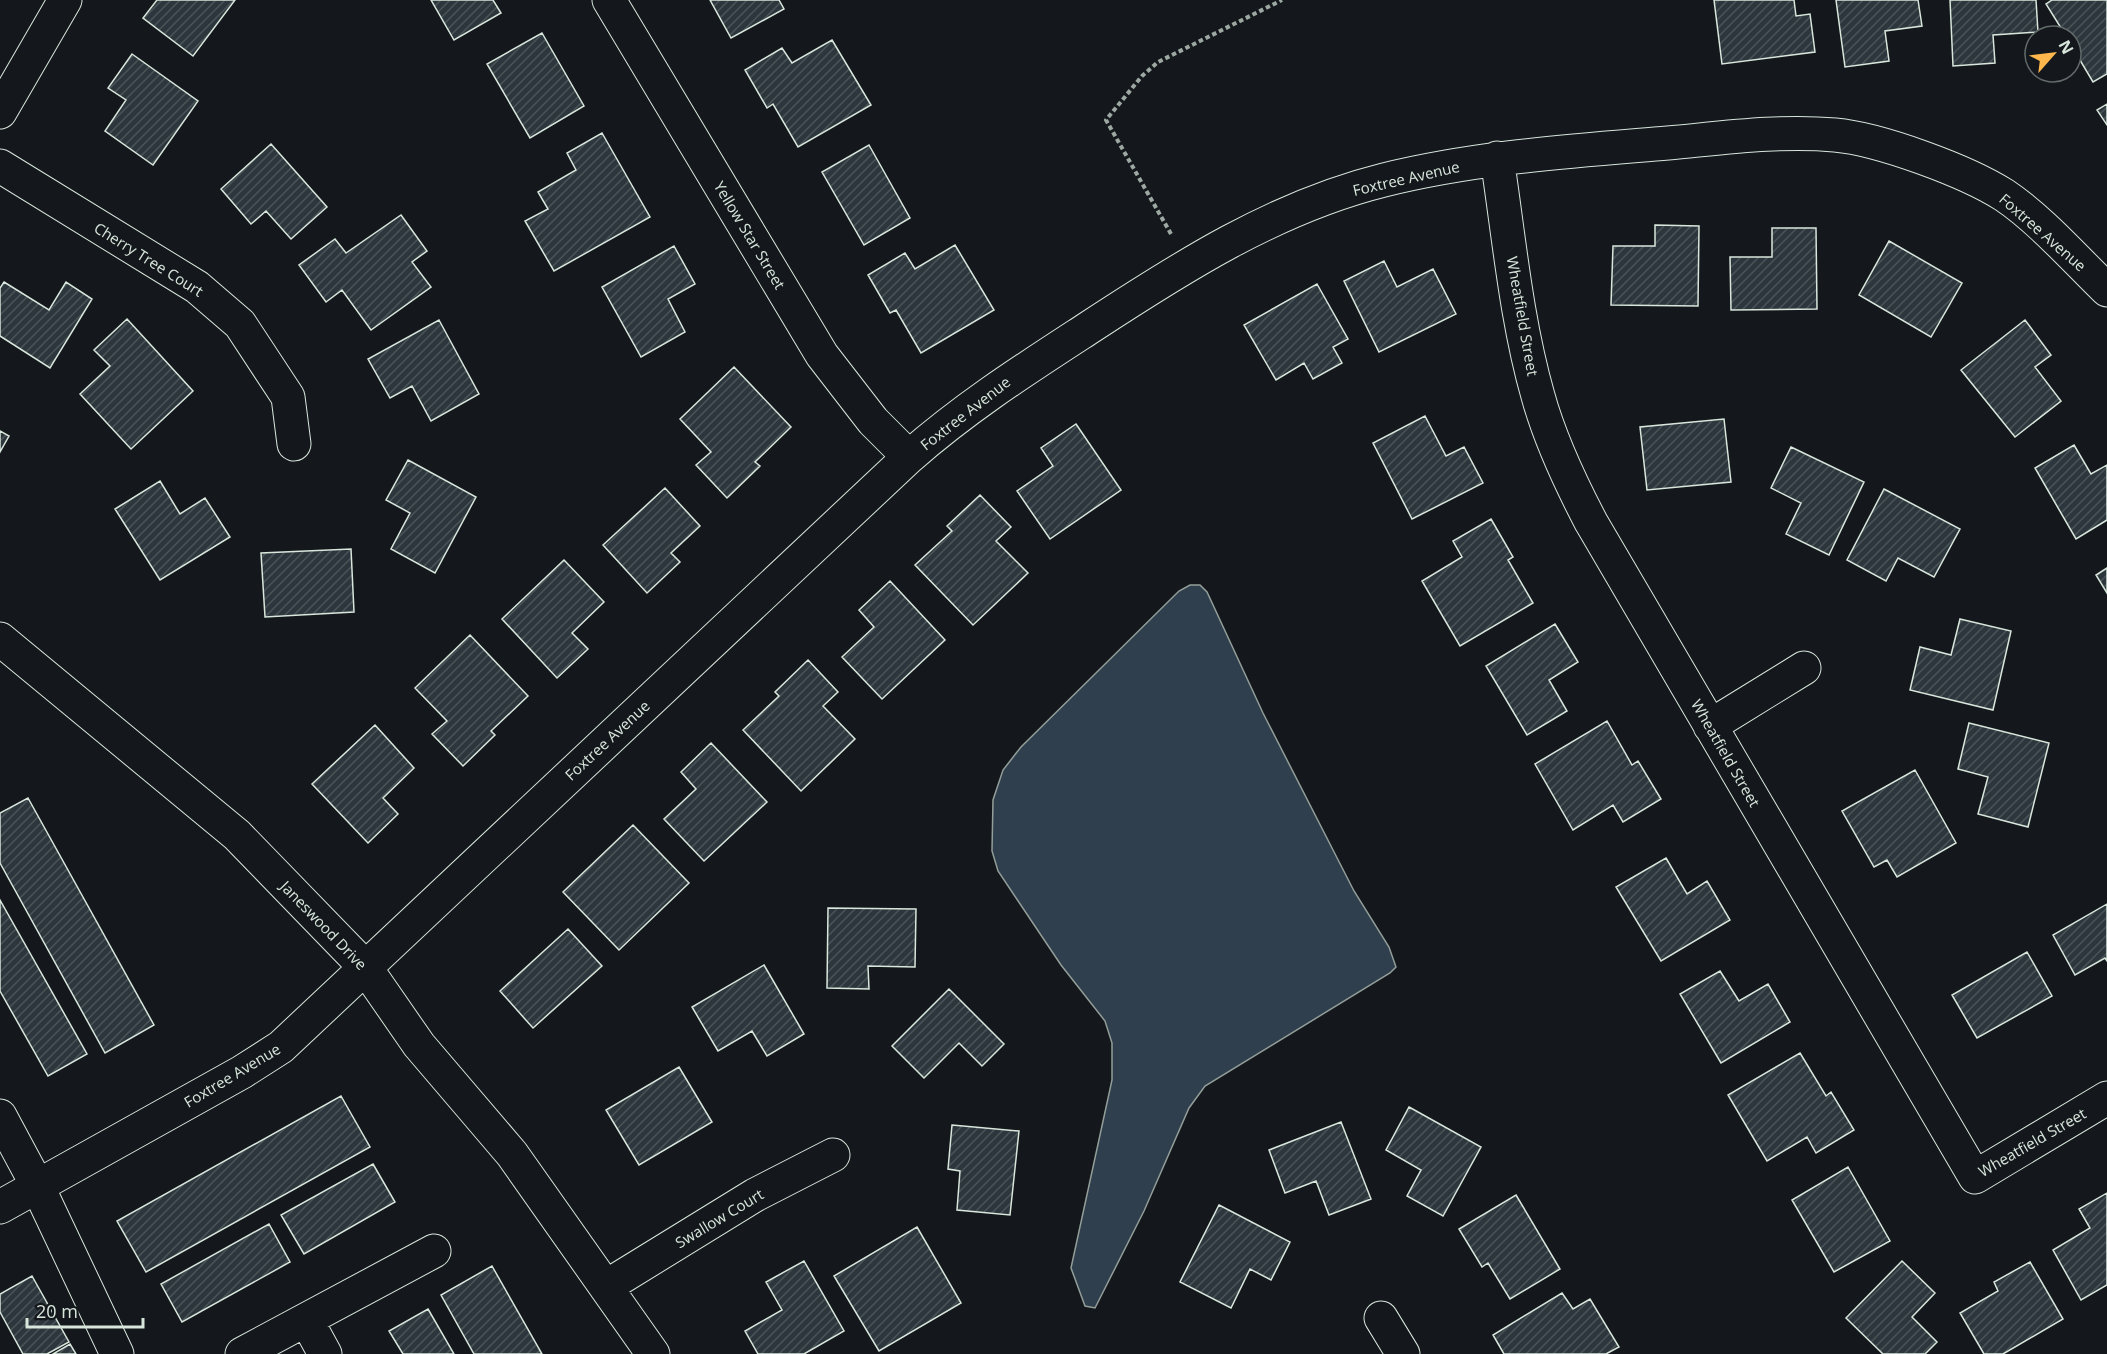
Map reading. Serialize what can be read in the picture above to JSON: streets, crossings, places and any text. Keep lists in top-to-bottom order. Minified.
{"streets":{"street":["Foxtree Avenue","Yellow Star Street","Cherry Tree Court","Wheatfield Street","Janeswood Drive","Swallow Court"]},"crossings":[["Foxtree Avenue","Yellow Star Street"],["Foxtree Avenue","Wheatfield Street"],["Foxtree Avenue","Janeswood Drive"],["Janeswood Drive","Swallow Court"]],"scale_bar":"20 m","north":"top right"}
